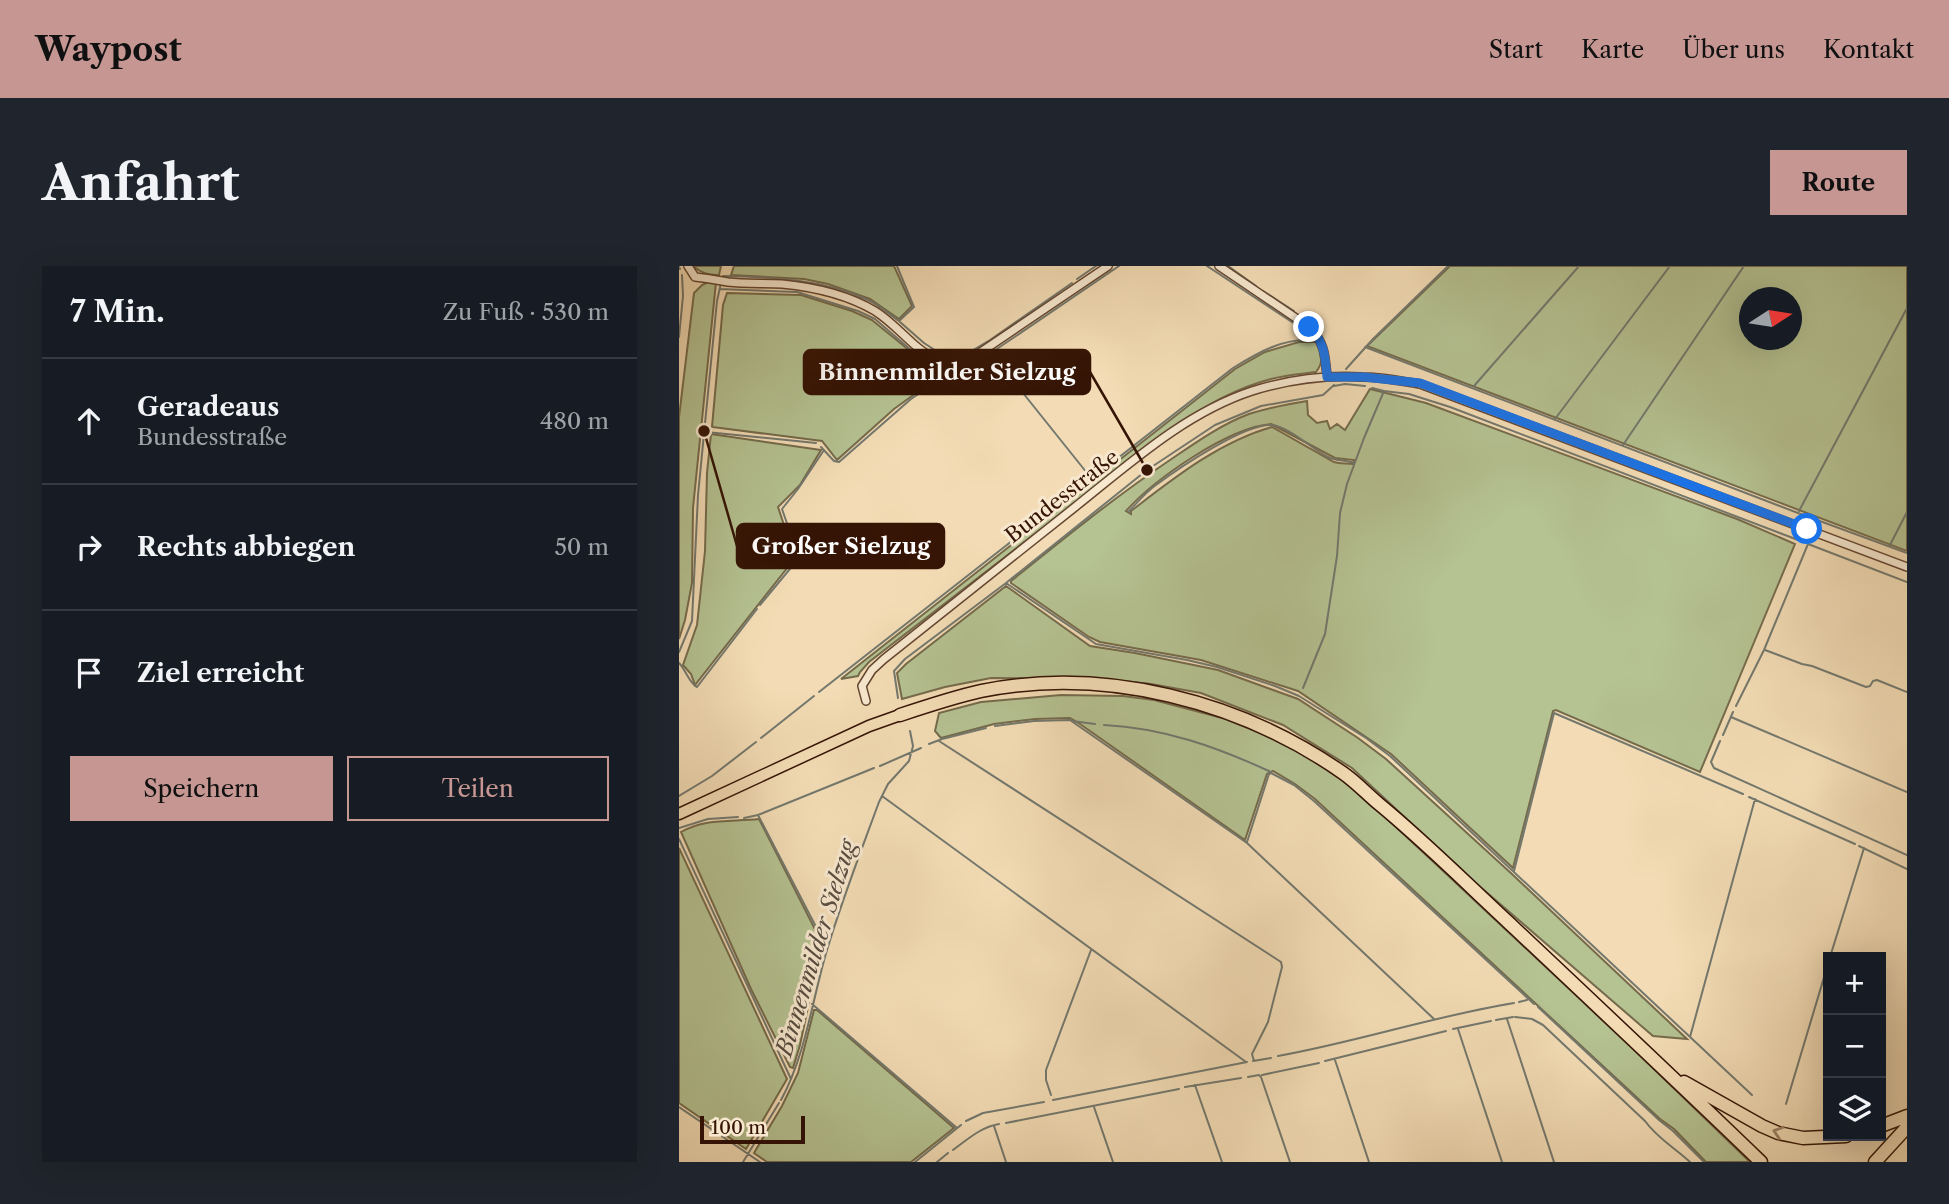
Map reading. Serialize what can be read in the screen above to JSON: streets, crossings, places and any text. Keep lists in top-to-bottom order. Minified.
{"streets":{"street":["Bundesstraße"]},"water":["Binnenmilder Sielzug"],"places":["Großer Sielzug","Binnenmilder Sielzug"],"scale_bar":"100 m","north":"right","page":{"header":"Waypost","nav":["Start","Karte","Über uns","Kontakt"],"buttons":["Route",["Speichern","Teilen"]],"title":"Anfahrt","heading":["7 Min.","Zu Fuß · 530 m"],"list":[["Geradeaus","Bundesstraße","480 m"],["Rechts abbiegen","50 m"],"Ziel erreicht"],"map_buttons":["+","−"],"scale":"100 m"}}
